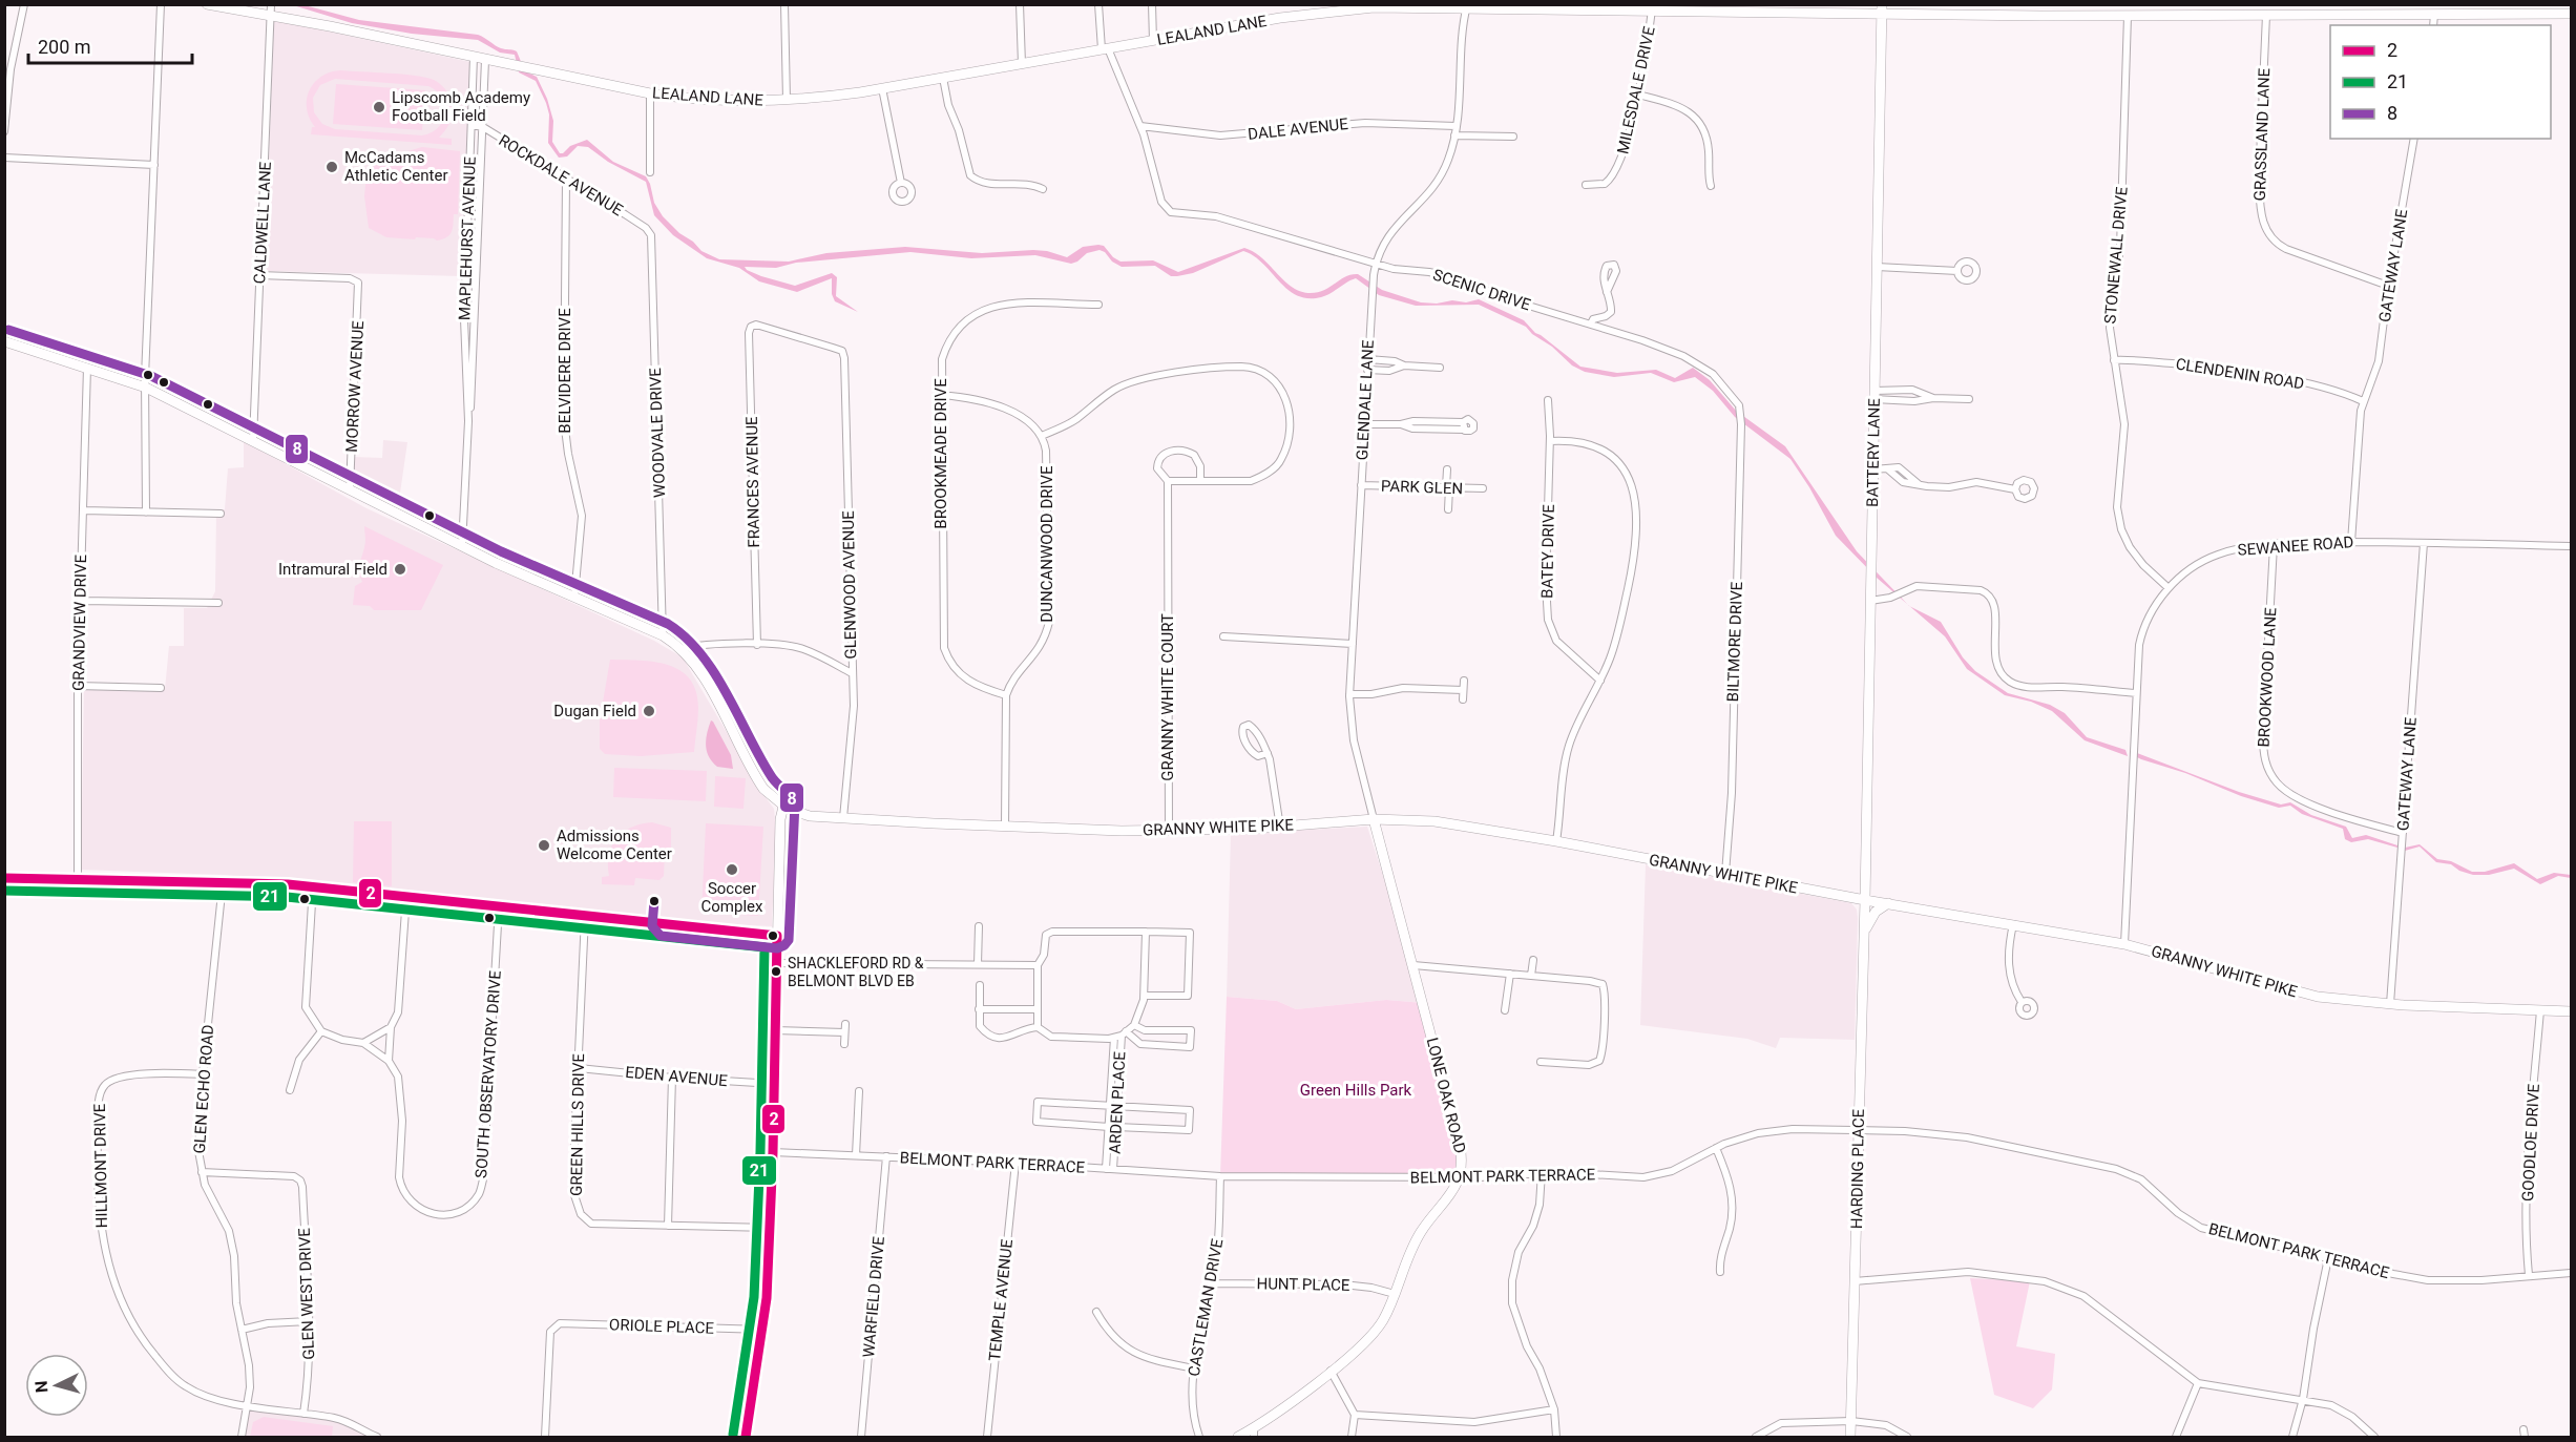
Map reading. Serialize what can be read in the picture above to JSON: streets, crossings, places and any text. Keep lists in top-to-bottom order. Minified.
{"streets":{"street":["LEALAND LANE","MILESDALE DRIVE","DALE AVENUE","GRASSLAND LANE","ROCKDALE AVENUE","CALDWELL LANE","MAPLEHURST AVENUE","STONEWALL DRIVE","GATEWAY LANE","SCENIC DRIVE","BELVIDERE DRIVE","CLENDENIN ROAD","MORROW AVENUE","GLENDALE LANE","WOODVALE DRIVE","BATTERY LANE","BROOKMEADE DRIVE","FRANCES AVENUE","PARK GLEN","DUNCANWOOD DRIVE","SEWANEE ROAD","BATEY DRIVE","GLENWOOD AVENUE","GRANDVIEW DRIVE","BILTMORE DRIVE","BROOKWOOD LANE","GRANNY WHITE COURT","GRANNY WHITE PIKE","SOUTH OBSERVATORY DRIVE","EDEN AVENUE","GLEN ECHO ROAD","LONE OAK ROAD","ARDEN PLACE","GREEN HILLS DRIVE","GOODLOE DRIVE","BELMONT PARK TERRACE","HILLMONT DRIVE","HARDING PLACE","HUNT PLACE","GLEN WEST DRIVE","WARFIELD DRIVE","TEMPLE AVENUE","CASTLEMAN DRIVE","ORIOLE PLACE"]},"crossings":[["LEALAND LANE","MILESDALE DRIVE"],["LEALAND LANE","GRASSLAND LANE"],["LEALAND LANE","CALDWELL LANE"],["LEALAND LANE","MAPLEHURST AVENUE"],["LEALAND LANE","STONEWALL DRIVE"],["LEALAND LANE","GLENDALE LANE"],["LEALAND LANE","BATTERY LANE"],["DALE AVENUE","SCENIC DRIVE"],["DALE AVENUE","GLENDALE LANE"],["GRASSLAND LANE","GATEWAY LANE"],["ROCKDALE AVENUE","MAPLEHURST AVENUE"],["ROCKDALE AVENUE","BELVIDERE DRIVE"],["ROCKDALE AVENUE","WOODVALE DRIVE"],["CALDWELL LANE","MORROW AVENUE"],["CALDWELL LANE","GRANNY WHITE PIKE"],["MAPLEHURST AVENUE","GRANNY WHITE PIKE"],["STONEWALL DRIVE","CLENDENIN ROAD"],["STONEWALL DRIVE","SEWANEE ROAD"],["GATEWAY LANE","CLENDENIN ROAD"],["GATEWAY LANE","SEWANEE ROAD"],["GATEWAY LANE","BROOKWOOD LANE"],["GATEWAY LANE","GRANNY WHITE PIKE"],["SCENIC DRIVE","GLENDALE LANE"],["SCENIC DRIVE","BILTMORE DRIVE"],["BELVIDERE DRIVE","GRANNY WHITE PIKE"],["MORROW AVENUE","GRANNY WHITE PIKE"],["GLENDALE LANE","PARK GLEN"],["GLENDALE LANE","GRANNY WHITE PIKE"],["GLENDALE LANE","LONE OAK ROAD"],["WOODVALE DRIVE","GRANNY WHITE PIKE"],["BATTERY LANE","GRANNY WHITE PIKE"],["BATTERY LANE","HARDING PLACE"],["BROOKMEADE DRIVE","DUNCANWOOD DRIVE"],["FRANCES AVENUE","GLENWOOD AVENUE"],["SEWANEE ROAD","BROOKWOOD LANE"],["SEWANEE ROAD","GRANNY WHITE PIKE"],["GLENWOOD AVENUE","GRANNY WHITE PIKE"],["GRANDVIEW DRIVE","GRANNY WHITE PIKE"],["BILTMORE DRIVE","GRANNY WHITE PIKE"],["GRANNY WHITE COURT","GRANNY WHITE PIKE"],["GRANNY WHITE PIKE","LONE OAK ROAD"],["GRANNY WHITE PIKE","GOODLOE DRIVE"],["GRANNY WHITE PIKE","HARDING PLACE"],["EDEN AVENUE","GREEN HILLS DRIVE"],["GLEN ECHO ROAD","HILLMONT DRIVE"],["GLEN ECHO ROAD","GLEN WEST DRIVE"],["LONE OAK ROAD","BELMONT PARK TERRACE"],["ARDEN PLACE","BELMONT PARK TERRACE"],["GOODLOE DRIVE","BELMONT PARK TERRACE"],["BELMONT PARK TERRACE","HARDING PLACE"],["BELMONT PARK TERRACE","WARFIELD DRIVE"],["BELMONT PARK TERRACE","TEMPLE AVENUE"],["BELMONT PARK TERRACE","CASTLEMAN DRIVE"],["HILLMONT DRIVE","GLEN WEST DRIVE"],["HUNT PLACE","CASTLEMAN DRIVE"]],"parks":["Green Hills Park"],"places":["Lipscomb Academy Football Field","McCadams Athletic Center","Intramural Field","Dugan Field","Admissions Welcome Center","Soccer Complex","SHACKLEFORD RD & BELMONT BLVD EB"],"lines":["transit line 8","transit line 2","transit line 21"],"legend":["2","21","8"],"scale_bar":"200 m","north":"left"}
